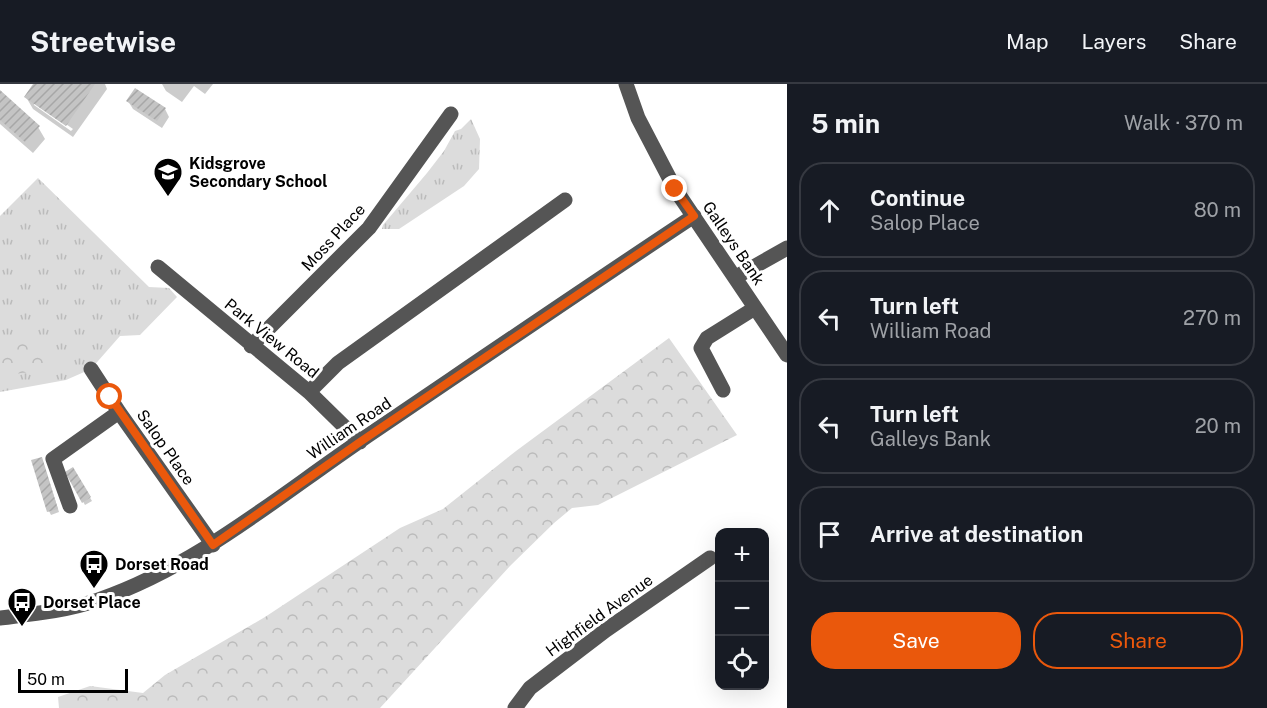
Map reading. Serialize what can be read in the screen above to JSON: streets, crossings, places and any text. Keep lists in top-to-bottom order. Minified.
{"streets":{"street":["Moss Place","Galleys Bank","Park View Road","William Road","Salop Place","Highfield Avenue"]},"crossings":[["Moss Place","Park View Road"],["Galleys Bank","William Road"],["Park View Road","William Road"],["William Road","Salop Place"]],"places":{"school or university":["Kidsgrove Secondary School"],"bus stop":["Dorset Road","Dorset Place"]},"scale_bar":"50 m","page":{"header":"Streetwise","nav":["Map","Layers","Share"],"heading":["5 min","Walk · 370 m"],"list":[["Continue","Salop Place","80 m"],["Turn left","William Road","270 m"],["Turn left","Galleys Bank","20 m"],"Arrive at destination"],"map_buttons":["+","−"],"buttons":["Save","Share"],"scale":"50 m"}}
